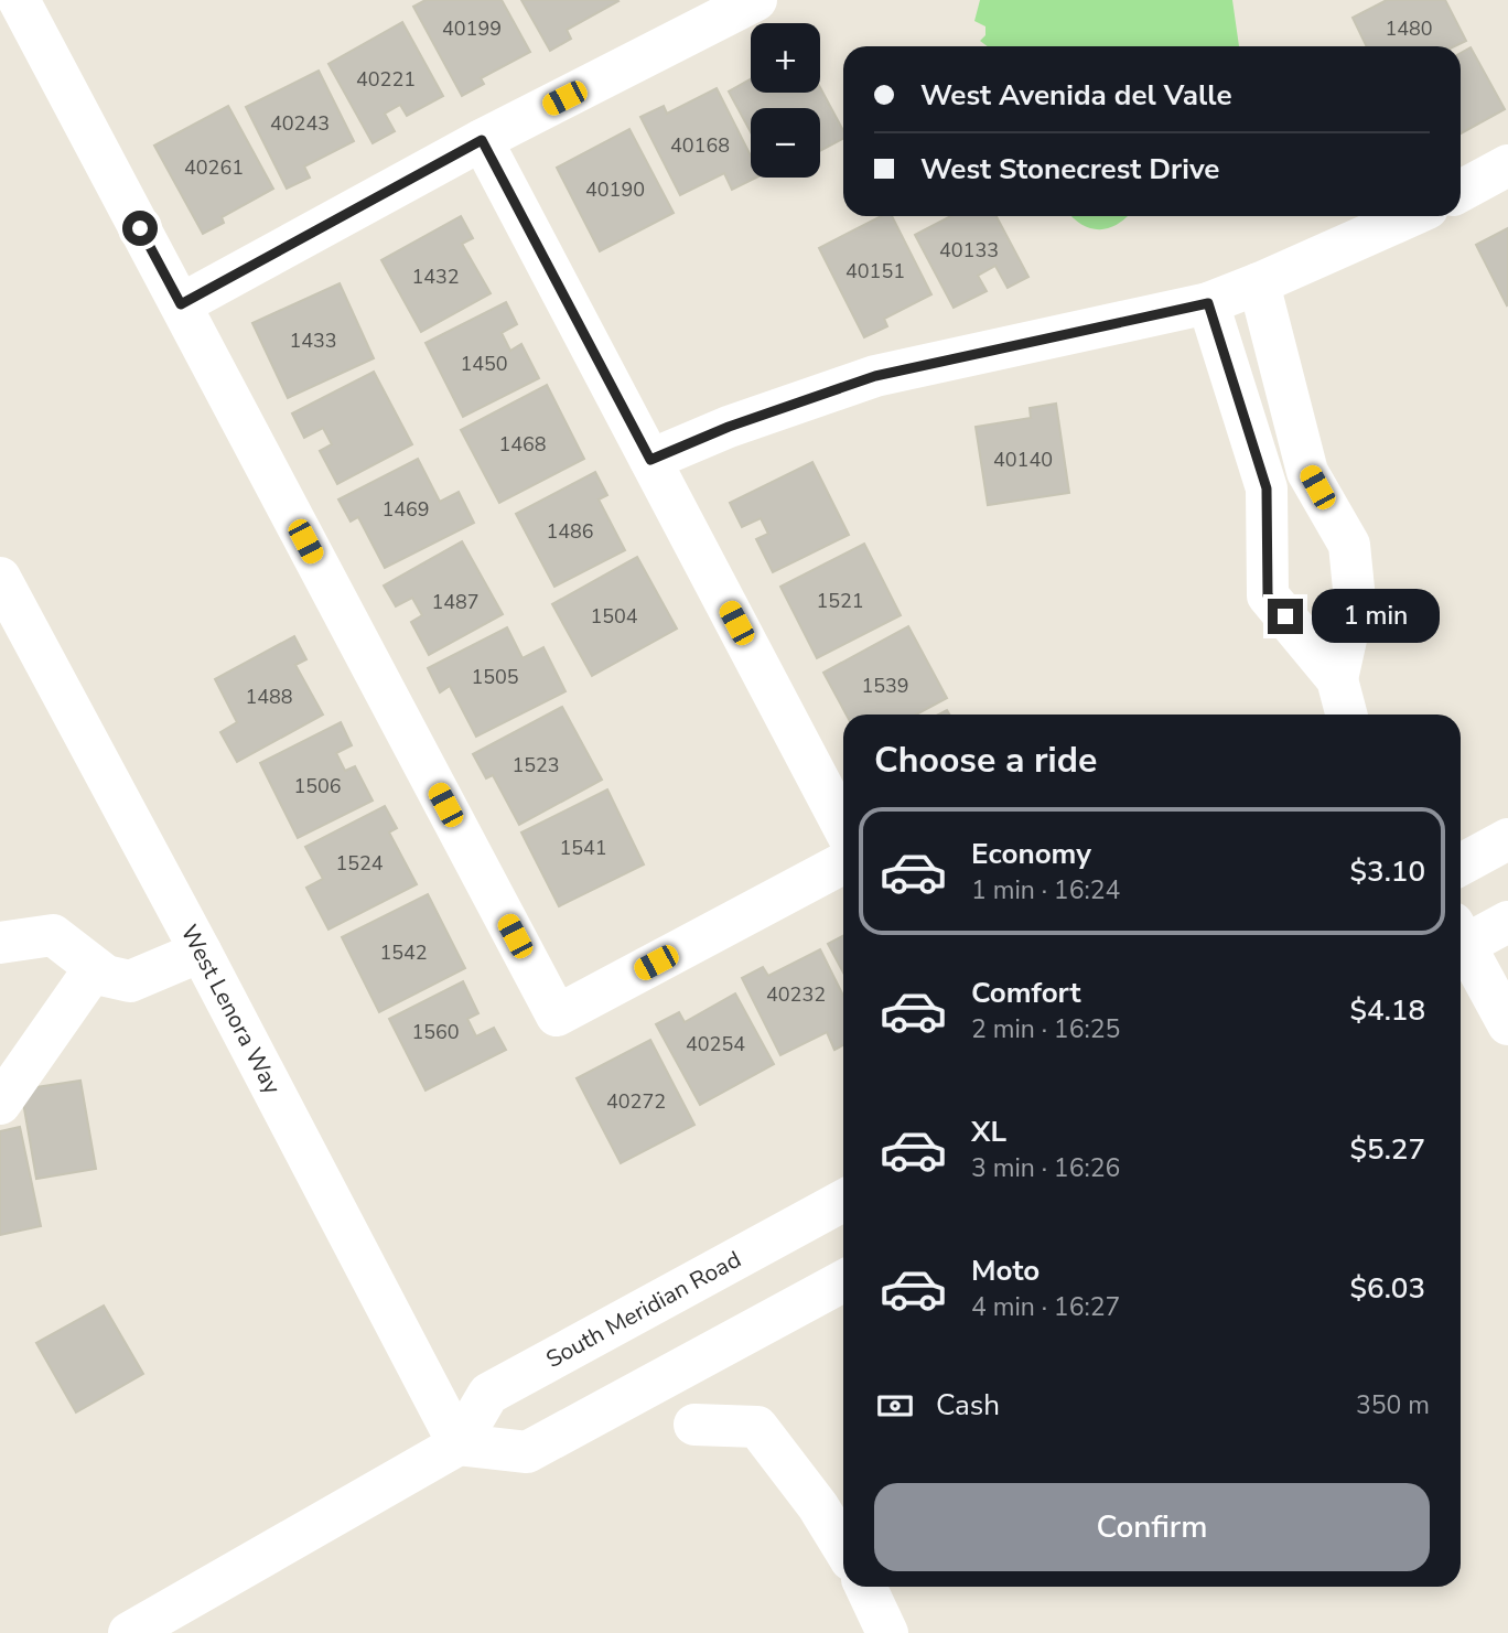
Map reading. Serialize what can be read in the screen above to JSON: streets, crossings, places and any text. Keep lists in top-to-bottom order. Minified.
{"streets":{"street":["West Lenora Way","South Meridian Road"]},"crossings":[["West Lenora Way","South Meridian Road"]],"house_numbers":["40199","1480","40221","40243","40168","40261","40190","40133","40151","1432","1433","1450","1468","40140","1469","1486","1521","1487","1504","1505","1539","1488","1523","1506","1541","1524","1542","40232","1560","40254","40272"],"page":{"map_buttons":["+","−"],"banner":["West Avenida del Valle","West Stonecrest Drive"],"bubble":"1 min","heading":"Choose a ride","list":[{"name":"Economy","note":"1 min · 16:24","value":"$3.10"},{"name":"Comfort","note":"2 min · 16:25","value":"$4.18"},{"name":"XL","note":"3 min · 16:26","value":"$5.27"},{"name":"Moto","note":"4 min · 16:27","value":"$6.03"}],"pay":["Cash","350 m"],"buttons":"Confirm"}}
